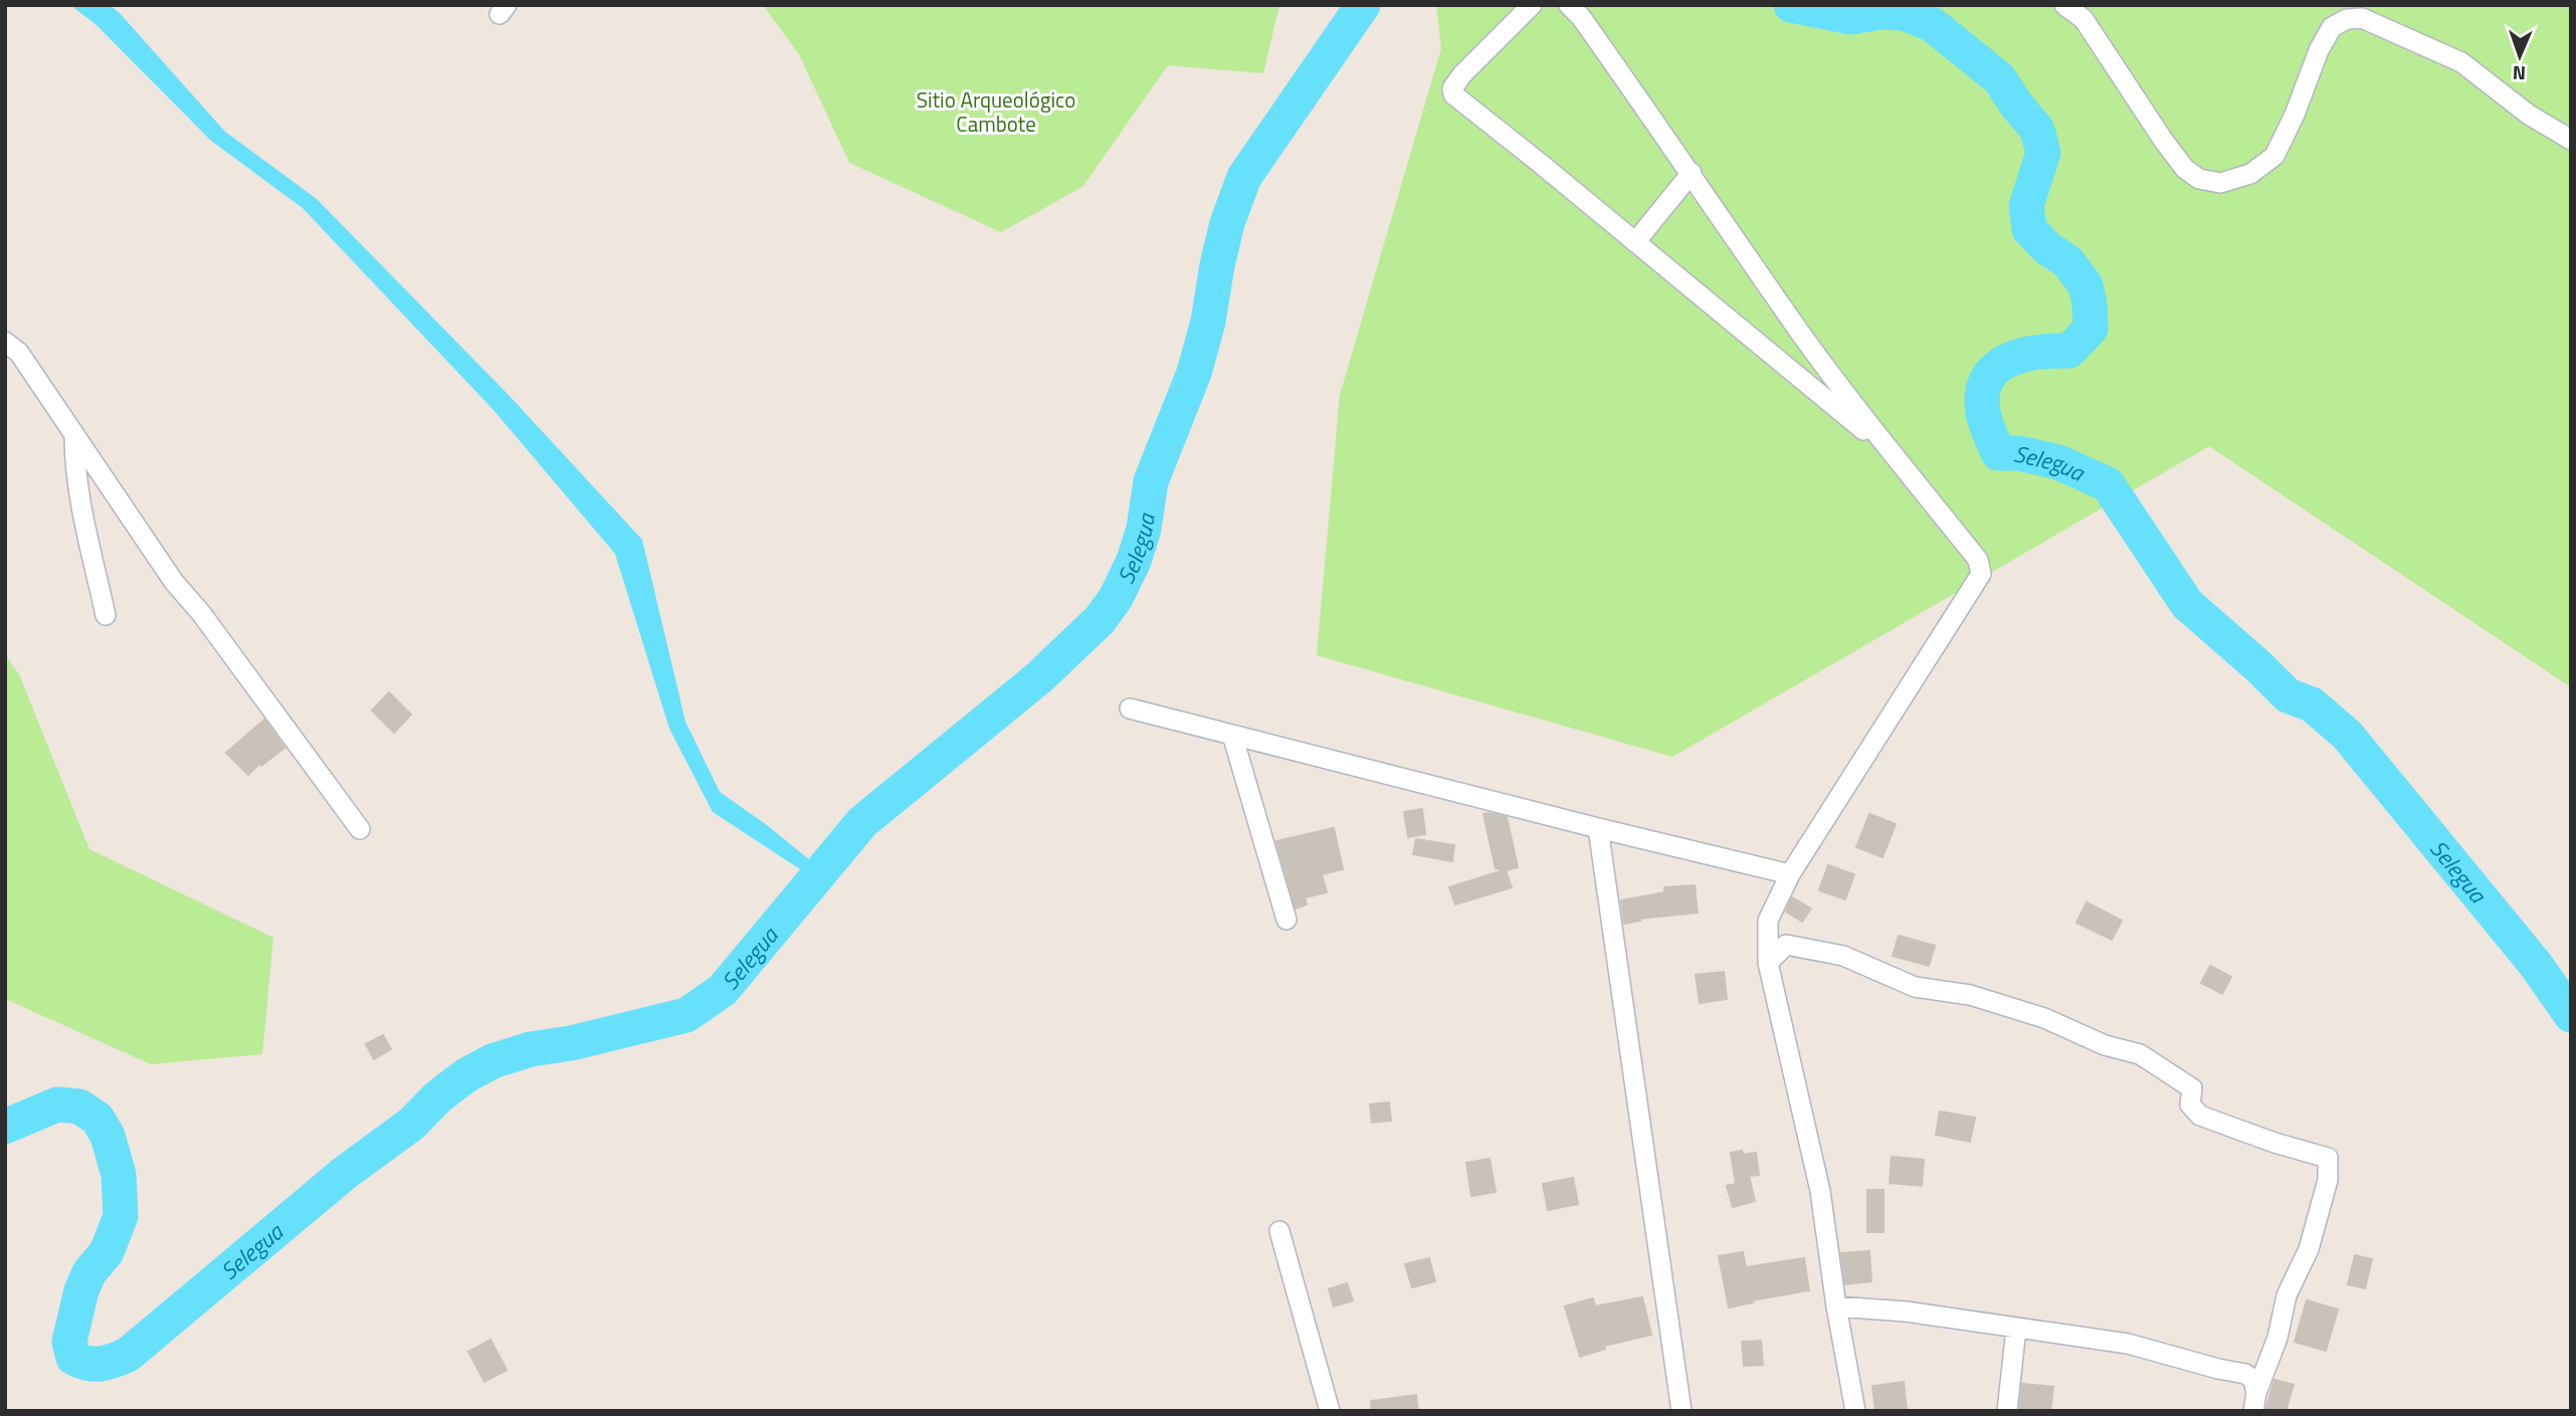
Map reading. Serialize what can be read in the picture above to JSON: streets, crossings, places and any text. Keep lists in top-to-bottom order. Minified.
{"water":["Selegua"],"parks":["Sitio Arqueológico Cambote"],"north":"bottom"}
